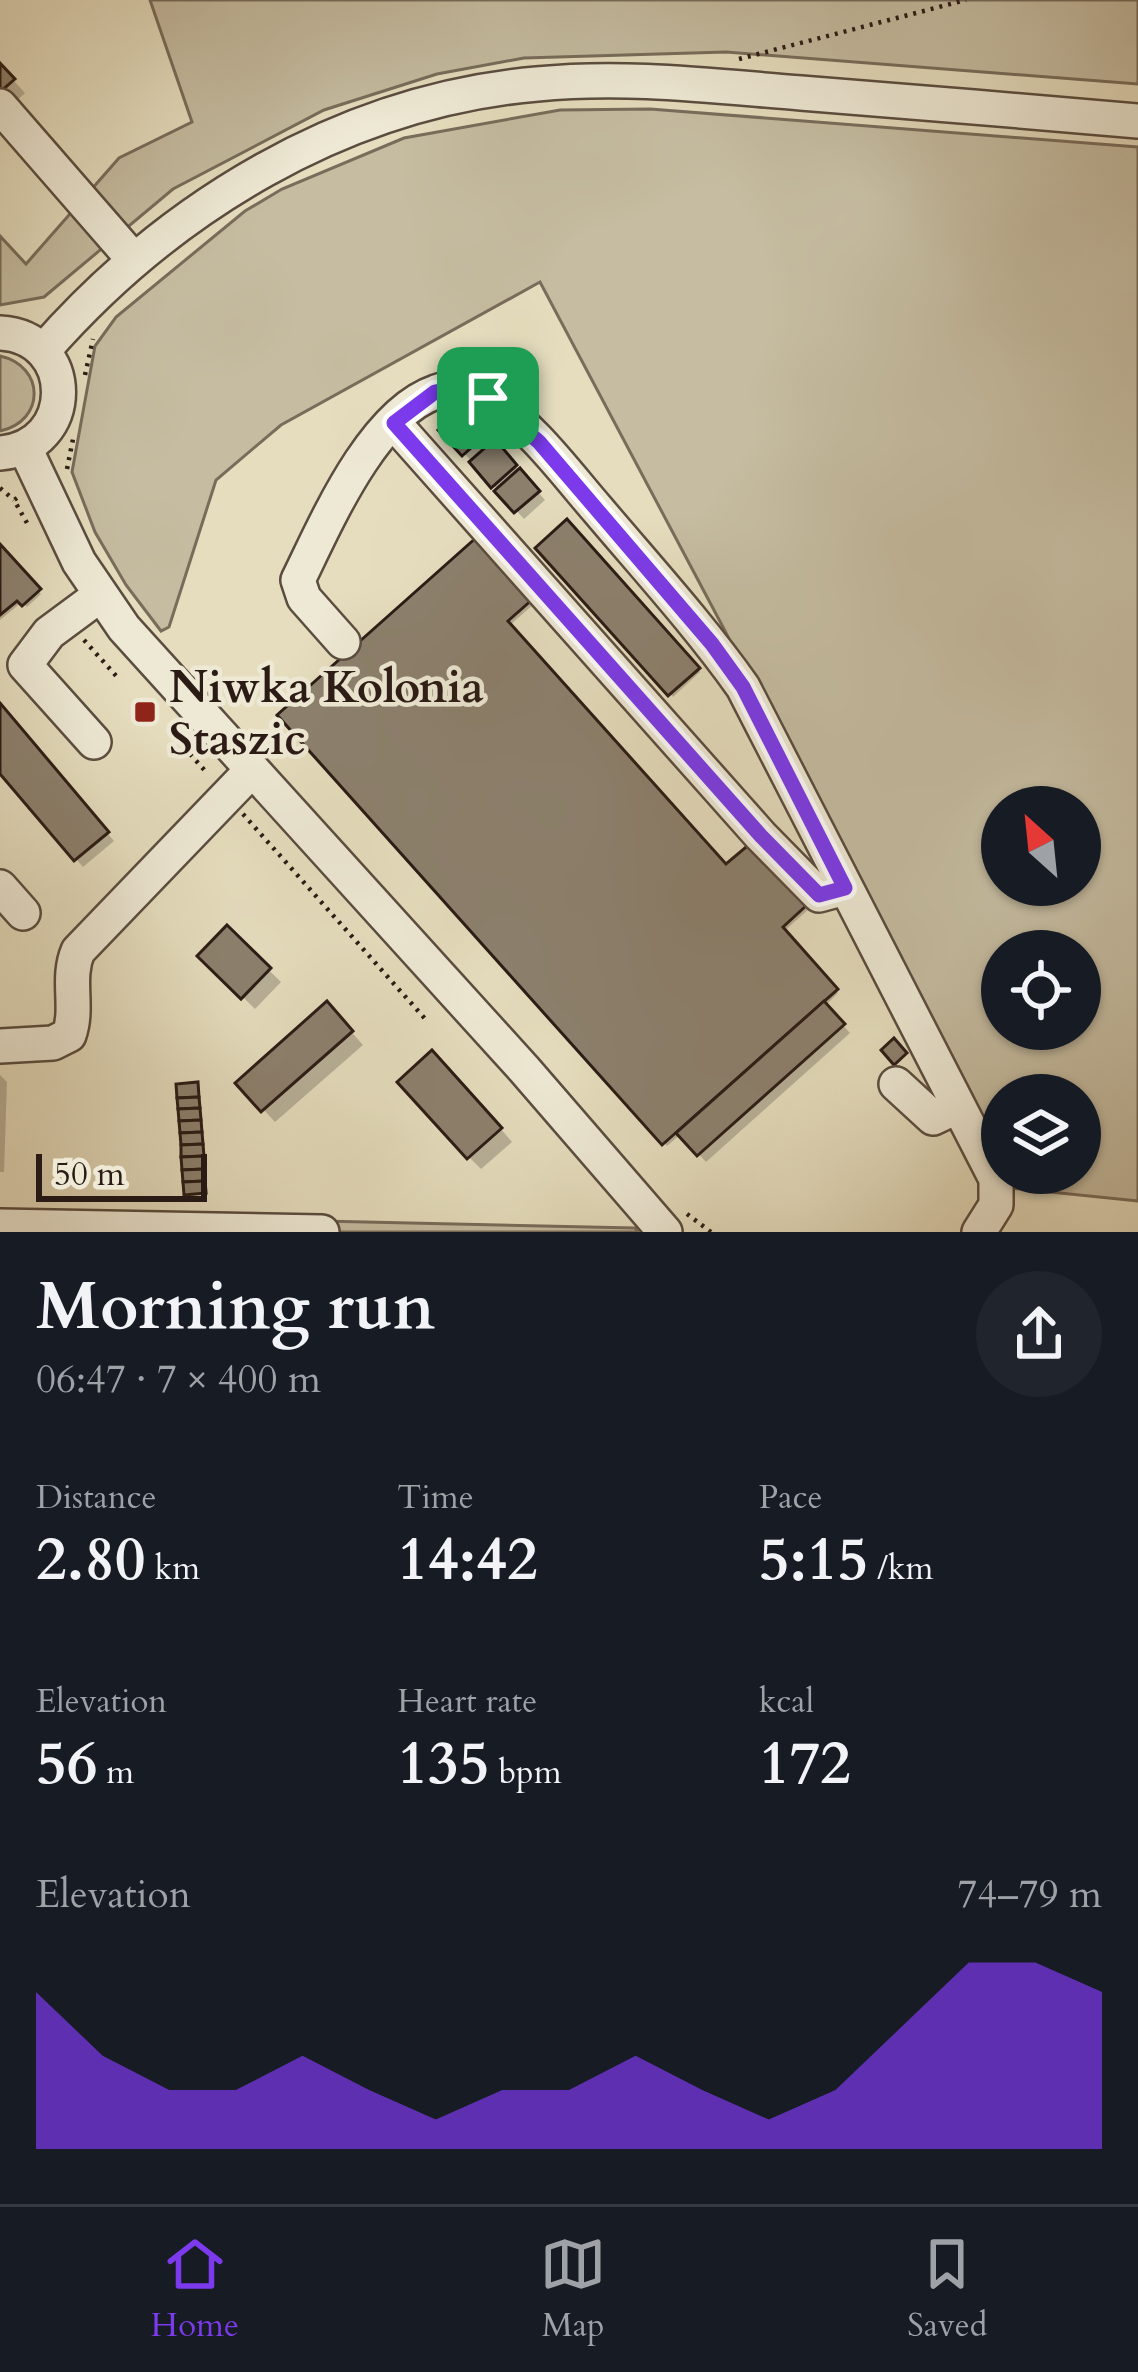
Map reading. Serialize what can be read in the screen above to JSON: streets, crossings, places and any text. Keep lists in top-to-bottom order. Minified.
{"places":{"transit":["Niwka Kolonia Staszic"]},"scale_bar":"50 m","north":"top left","page":{"scale":"50 m","heading":["Morning run","06:47 · 7 × 400 m"],"stats":[["Distance","2.80 km"],["Time","14:42"],["Pace","5:15 /km"],["Elevation","56 m"],["Heart rate","135 bpm"],["kcal","172"]],"chart":["Elevation","74–79 m"],"tabs":["Home","Map","Saved"]}}
